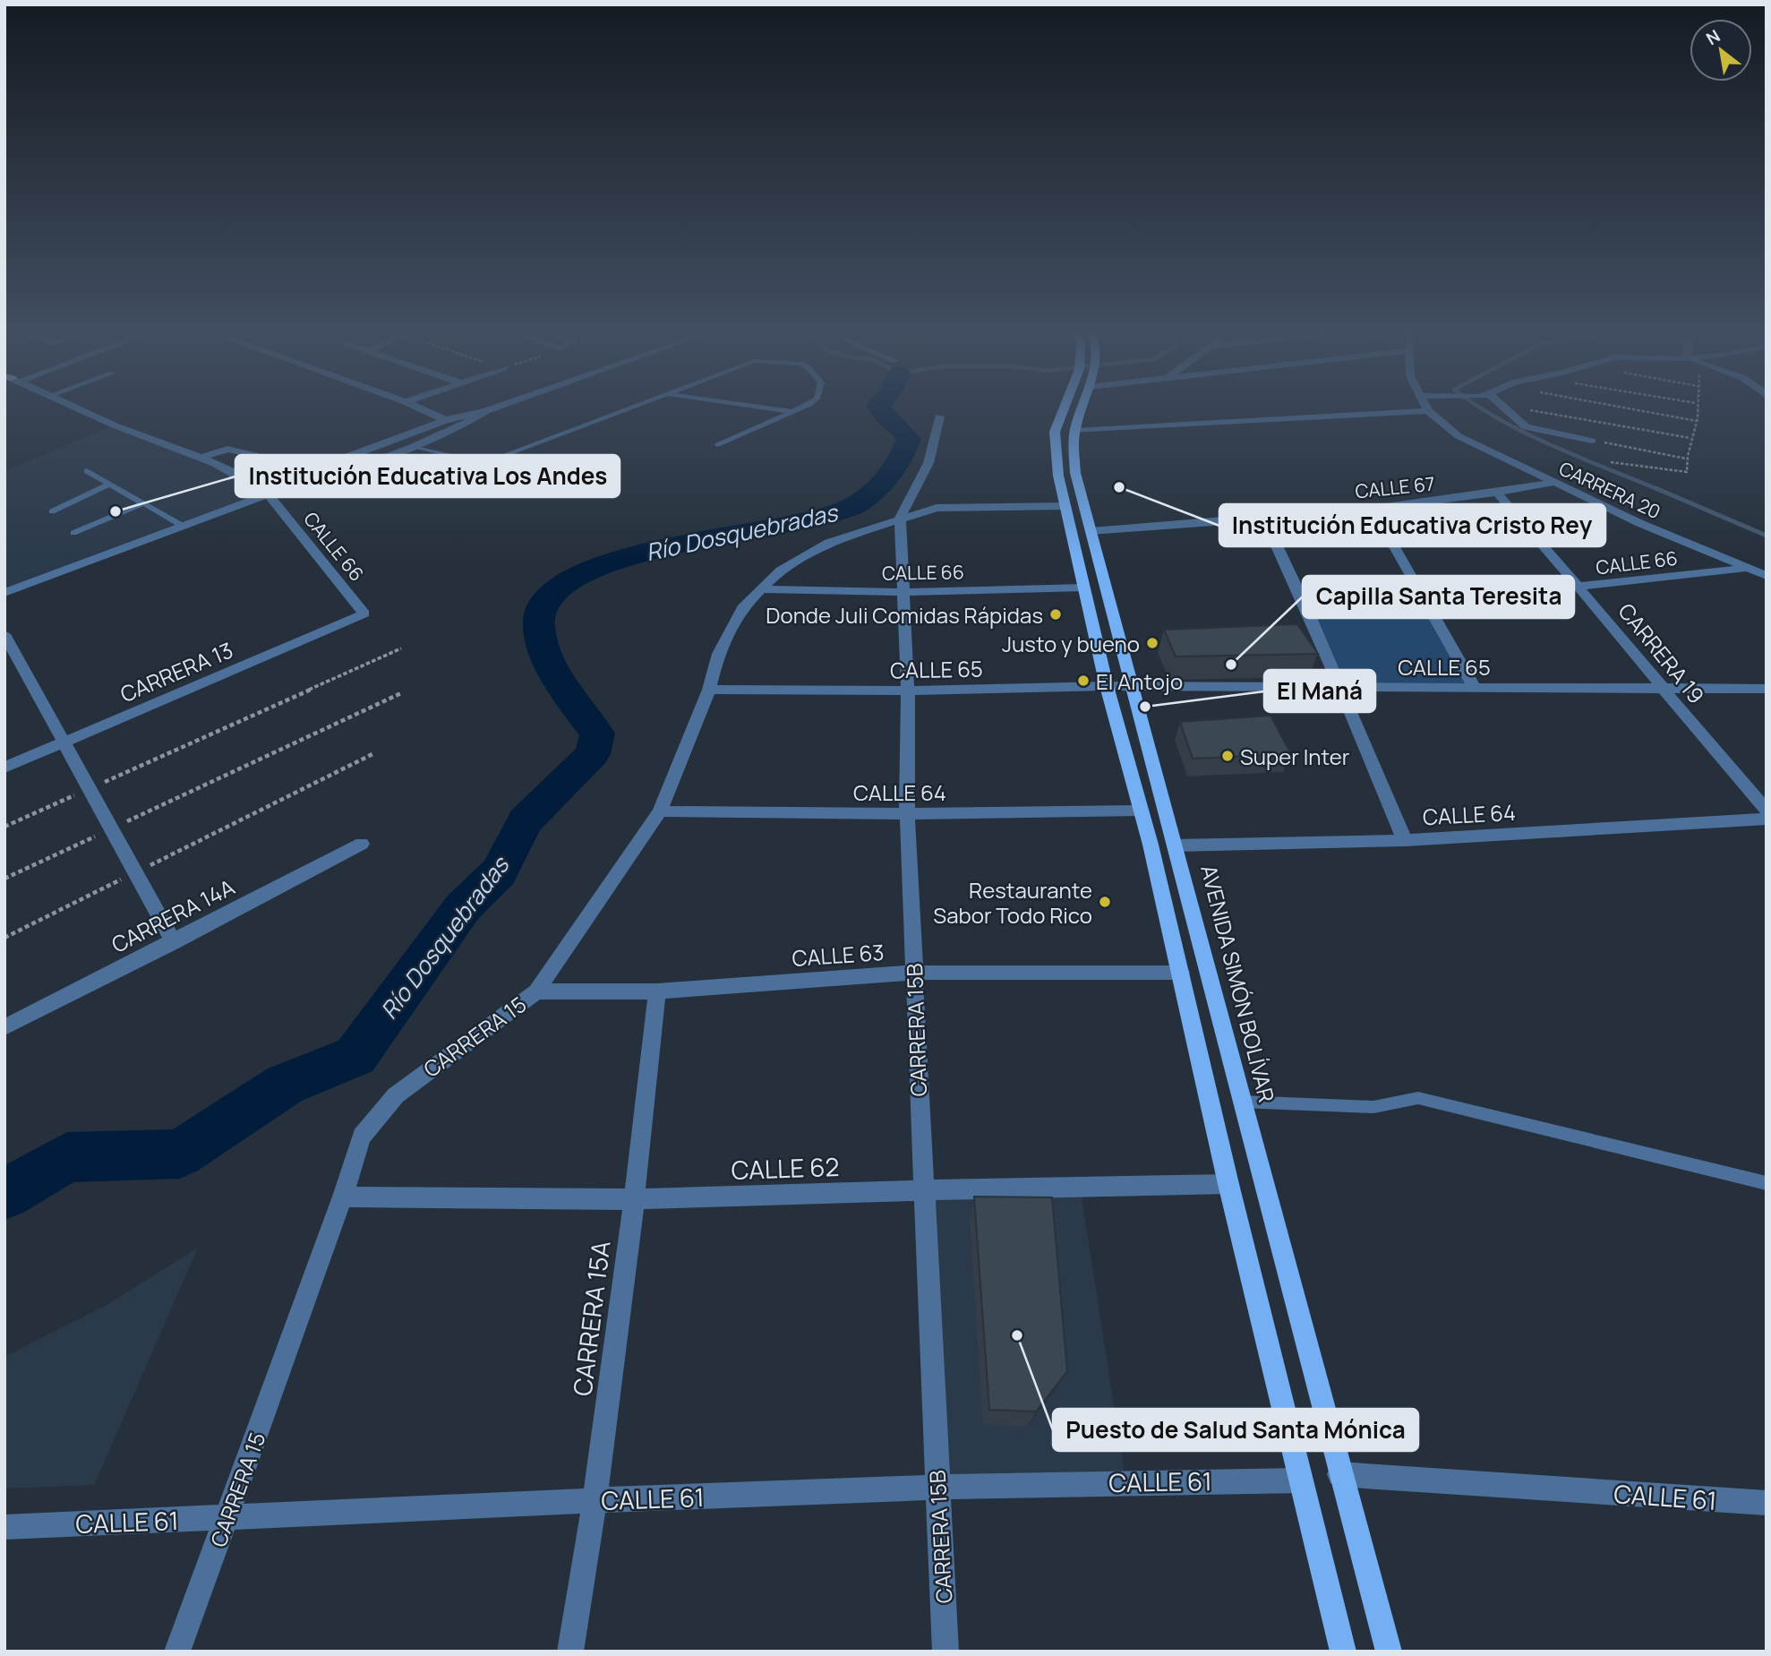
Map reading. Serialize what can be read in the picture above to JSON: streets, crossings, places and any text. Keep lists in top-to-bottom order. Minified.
{"streets":{"main road":["AVENIDA SIMÓN BOLÍVAR"],"street":["CALLE 67","CARRERA 20","CALLE 66","CARRERA 19","CALLE 65","CARRERA 13","CALLE 64","CARRERA 14A","CALLE 63","CARRERA 15B","CARRERA 15","CALLE 62","CARRERA 15A","CALLE 61"]},"crossings":[["CALLE 67","CARRERA 20"],["CALLE 67","CARRERA 19"],["CALLE 67","AVENIDA SIMÓN BOLÍVAR"],["CARRERA 20","CALLE 66"],["CALLE 66","CARRERA 19"],["CALLE 66","CARRERA 13"],["CALLE 66","CARRERA 15B"],["CALLE 66","CARRERA 15"],["CARRERA 19","CALLE 65"],["CALLE 65","AVENIDA SIMÓN BOLÍVAR"],["CALLE 65","CARRERA 15B"],["CALLE 65","CARRERA 15"],["CALLE 64","AVENIDA SIMÓN BOLÍVAR"],["CALLE 64","CARRERA 15B"],["CALLE 64","CARRERA 15"],["CALLE 63","CARRERA 15B"],["CALLE 63","CARRERA 15"],["CALLE 63","CARRERA 15A"],["AVENIDA SIMÓN BOLÍVAR","CALLE 61"],["CARRERA 15B","CARRERA 15"],["CARRERA 15B","CALLE 62"],["CARRERA 15B","CALLE 61"],["CARRERA 15","CALLE 62"],["CARRERA 15","CALLE 61"],["CALLE 62","CARRERA 15A"],["CARRERA 15A","CALLE 61"]],"water":["Río Dosquebradas"],"places":["Institución Educativa Cristo Rey","Institución Educativa Los Andes","Donde Juli Comidas Rápidas","Justo y bueno","Capilla Santa Teresita","El Antojo","El Maná","Super Inter","Restaurante Sabor Todo Rico","Puesto de Salud Santa Mónica"],"north":"top left"}
